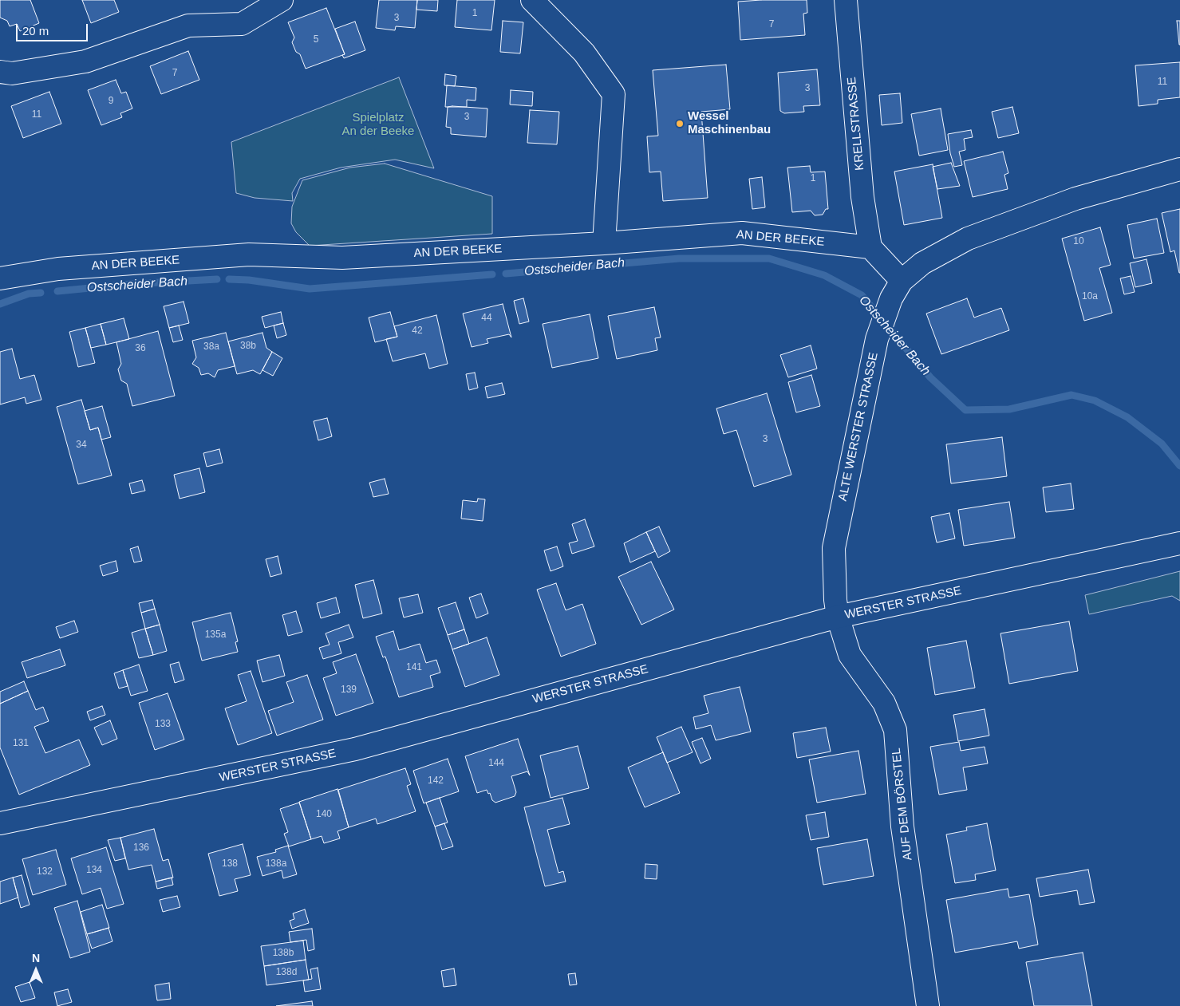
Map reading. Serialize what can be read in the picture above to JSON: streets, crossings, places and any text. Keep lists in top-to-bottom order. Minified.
{"streets":{"street":["KRELLSTRASSE","AN DER BEEKE","ALTE WERSTER STRASSE","WERSTER STRASSE","AUF DEM BÖRSTEL"]},"crossings":[["KRELLSTRASSE","AN DER BEEKE"],["ALTE WERSTER STRASSE","WERSTER STRASSE"],["ALTE WERSTER STRASSE","AUF DEM BÖRSTEL"],["WERSTER STRASSE","AUF DEM BÖRSTEL"]],"water":["Ostscheider Bach"],"parks":["Spielplatz An der Beeke"],"places":["Wessel Maschinenbau"],"house_numbers":["1","3","7","5","7","11","3","9","11","3","1","10","10a","44","42","38b","38a","36","3","34","135a","141","139","133","131","144","142","140","136","138","138a","134","132","138b","138d"],"scale_bar":"20 m","north":"top"}
